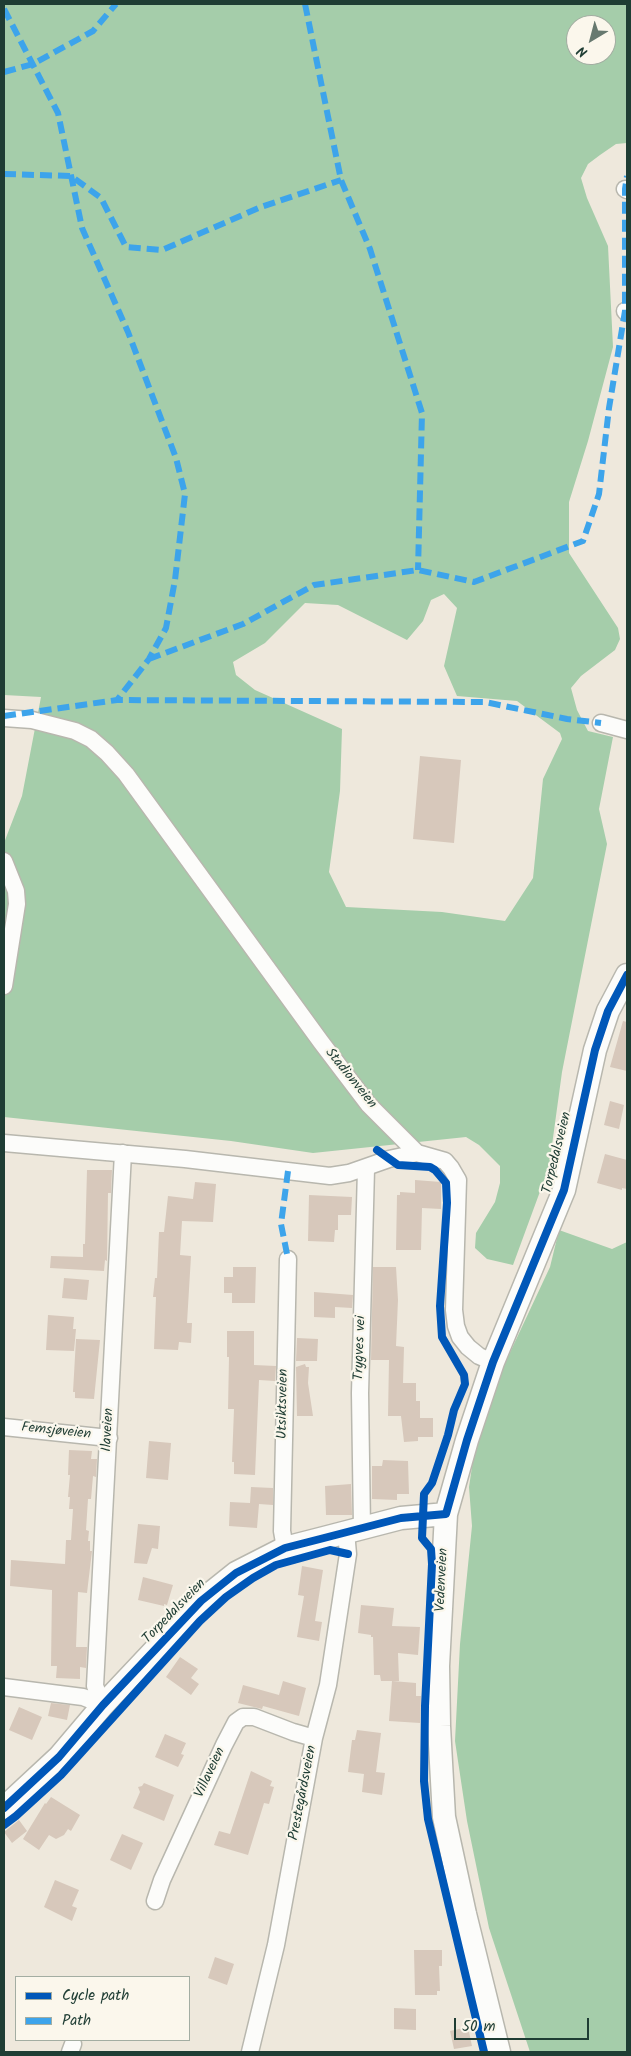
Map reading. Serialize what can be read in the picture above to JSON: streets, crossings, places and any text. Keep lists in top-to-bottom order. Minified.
{"streets":{"main road":["Torpedalsveien","Vedenveien"],"street":["Stadionveien","Trygves vei","Utsiktsveien","Ilaveien","Femsjøveien","Villaveien","Prestegårdsveien"]},"crossings":[["Torpedalsveien","Trygves vei"],["Torpedalsveien","Utsiktsveien"],["Torpedalsveien","Ilaveien"],["Torpedalsveien","Vedenveien"],["Torpedalsveien","Prestegårdsveien"],["Trygves vei","Prestegårdsveien"],["Ilaveien","Femsjøveien"],["Villaveien","Prestegårdsveien"]],"legend":["Cycle path","Path"],"scale_bar":"50 m","north":"bottom left"}
